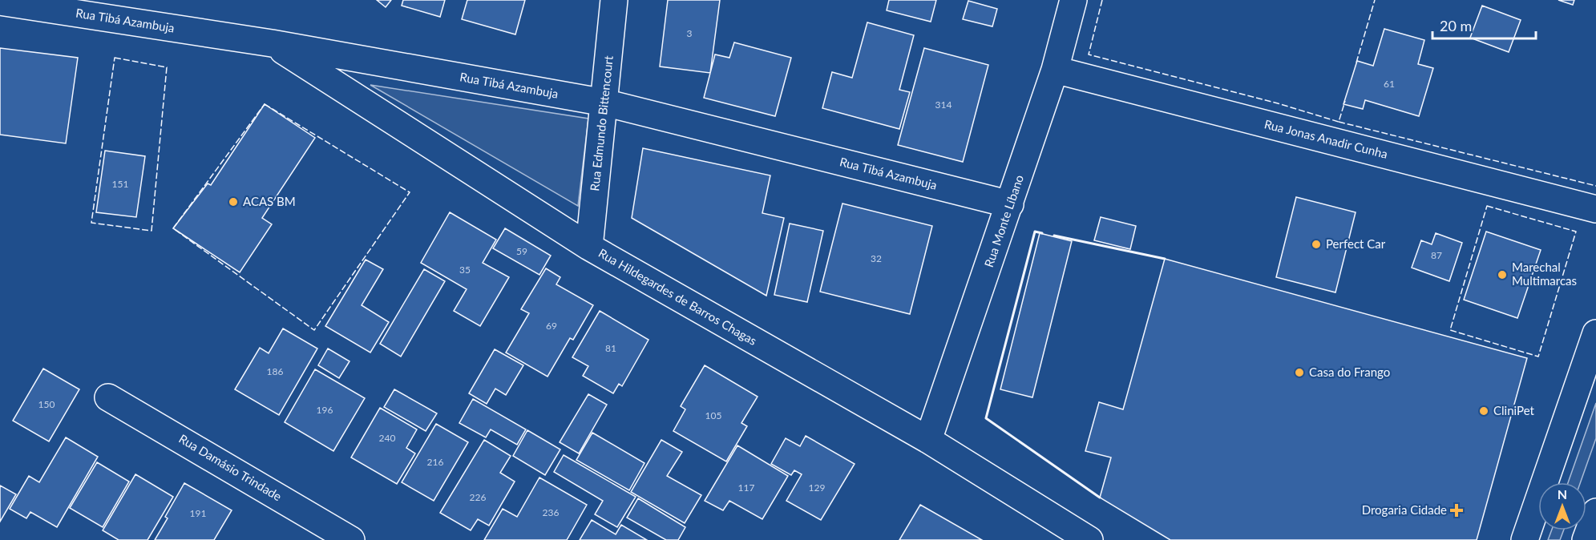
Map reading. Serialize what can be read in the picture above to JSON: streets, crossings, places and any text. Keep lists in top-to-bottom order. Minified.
{"streets":{"street":["Rua Tibá Azambuja","Rua Edmundo Bittencourt","Rua Jonas Anadir Cunha","Rua Monte Líbano","Rua Hildegardes de Barros Chagas","Rua Damásio Trindade"]},"crossings":[["Rua Tibá Azambuja","Rua Edmundo Bittencourt"],["Rua Tibá Azambuja","Rua Monte Líbano"],["Rua Tibá Azambuja","Rua Hildegardes de Barros Chagas"],["Rua Edmundo Bittencourt","Rua Hildegardes de Barros Chagas"],["Rua Jonas Anadir Cunha","Rua Monte Líbano"],["Rua Monte Líbano","Rua Hildegardes de Barros Chagas"]],"places":{"other":["ACAS BM","Perfect Car","Marechal Multimarcas","Casa do Frango","CliniPet"],"health":["Drogaria Cidade"]},"house_numbers":["3","61","314","151","59","87","32","35","69","81","186","150","196","105","240","216","117","129","226","236","191"],"scale_bar":"20 m","north":"top"}
